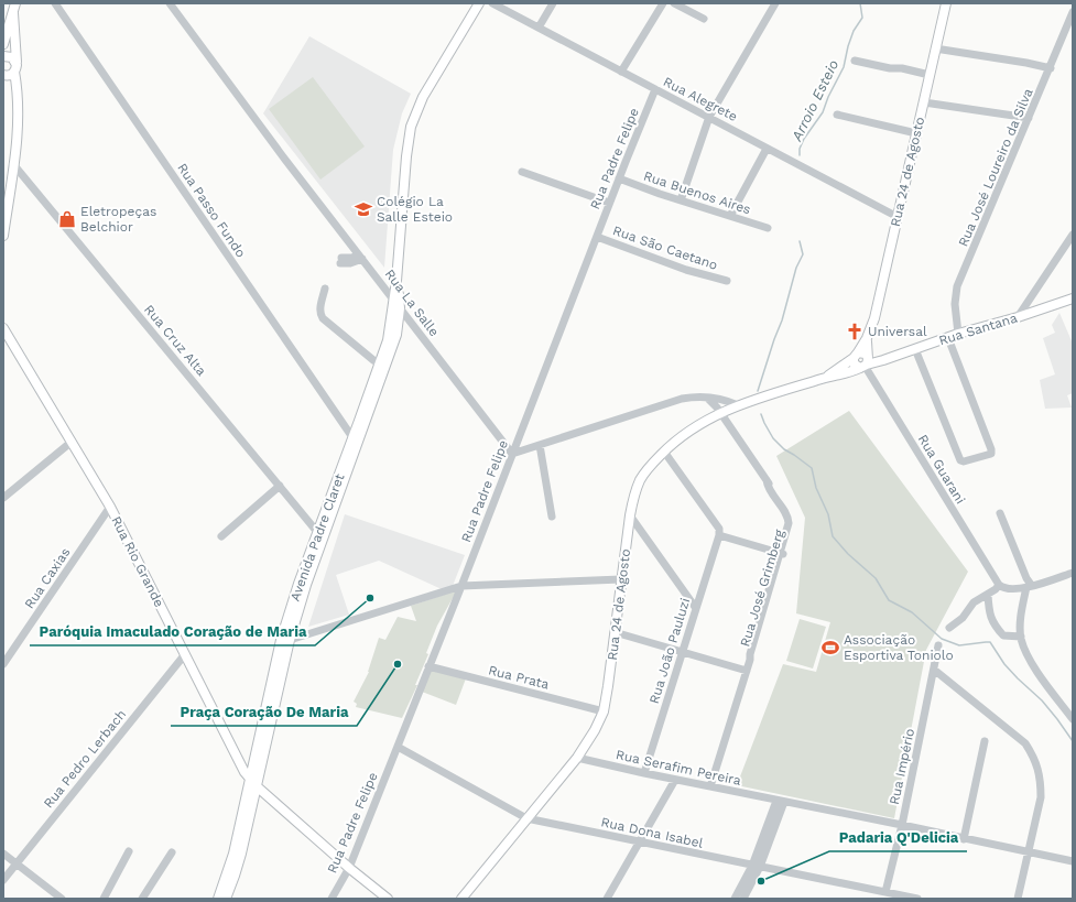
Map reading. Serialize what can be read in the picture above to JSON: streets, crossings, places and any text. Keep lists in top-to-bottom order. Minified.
{"streets":{"main road":["Rua 24 de Agosto","Rua Santana","Avenida Padre Claret","Rua Rio Grande"],"street":["Rua Alegrete","Rua Padre Felipe","Rua José Loureiro da Silva","Rua Buenos Aires","Rua Passo Fundo","Rua São Caetano","Rua La Salle","Rua Cruz Alta","Rua Guarani","Rua Caxias","Rua José Grimberg","Rua João Pauluzi","Rua Prata","Rua Pedro Lerbach","Rua Império","Rua Serafim Pereira","Rua Dona Isabel"]},"crossings":[["Rua Alegrete","Rua Padre Felipe"],["Rua Alegrete","Rua 24 de Agosto"],["Rua Padre Felipe","Rua Buenos Aires"],["Rua Padre Felipe","Rua São Caetano"],["Rua Padre Felipe","Rua La Salle"],["Rua Padre Felipe","Rua Rio Grande"],["Rua Padre Felipe","Rua Prata"],["Rua Padre Felipe","Rua Dona Isabel"],["Rua José Loureiro da Silva","Rua Santana"],["Rua 24 de Agosto","Rua Santana"],["Rua 24 de Agosto","Rua Guarani"],["Rua 24 de Agosto","Rua José Grimberg"],["Rua 24 de Agosto","Rua Prata"],["Rua 24 de Agosto","Rua Serafim Pereira"],["Rua 24 de Agosto","Rua Dona Isabel"],["Rua Passo Fundo","Avenida Padre Claret"],["Rua La Salle","Avenida Padre Claret"],["Rua Santana","Rua Guarani"],["Rua Cruz Alta","Avenida Padre Claret"],["Avenida Padre Claret","Rua Rio Grande"],["Rua Rio Grande","Rua Caxias"],["Rua Rio Grande","Rua Pedro Lerbach"],["Rua José Grimberg","Rua Serafim Pereira"],["Rua João Pauluzi","Rua Serafim Pereira"],["Rua Império","Rua Serafim Pereira"],["Rua Império","Rua Dona Isabel"]],"water":["Arroio Esteio"],"places":{"school or university":["Colégio La Salle Esteio"],"shop":["Eletropeças Belchior"],"church":["Universal"],"other":["Paróquia Imaculado Coração de Maria","Praça Coração De Maria","Padaria Q'Delicia"],"sports":["Associação Esportiva Toniolo"]}}
